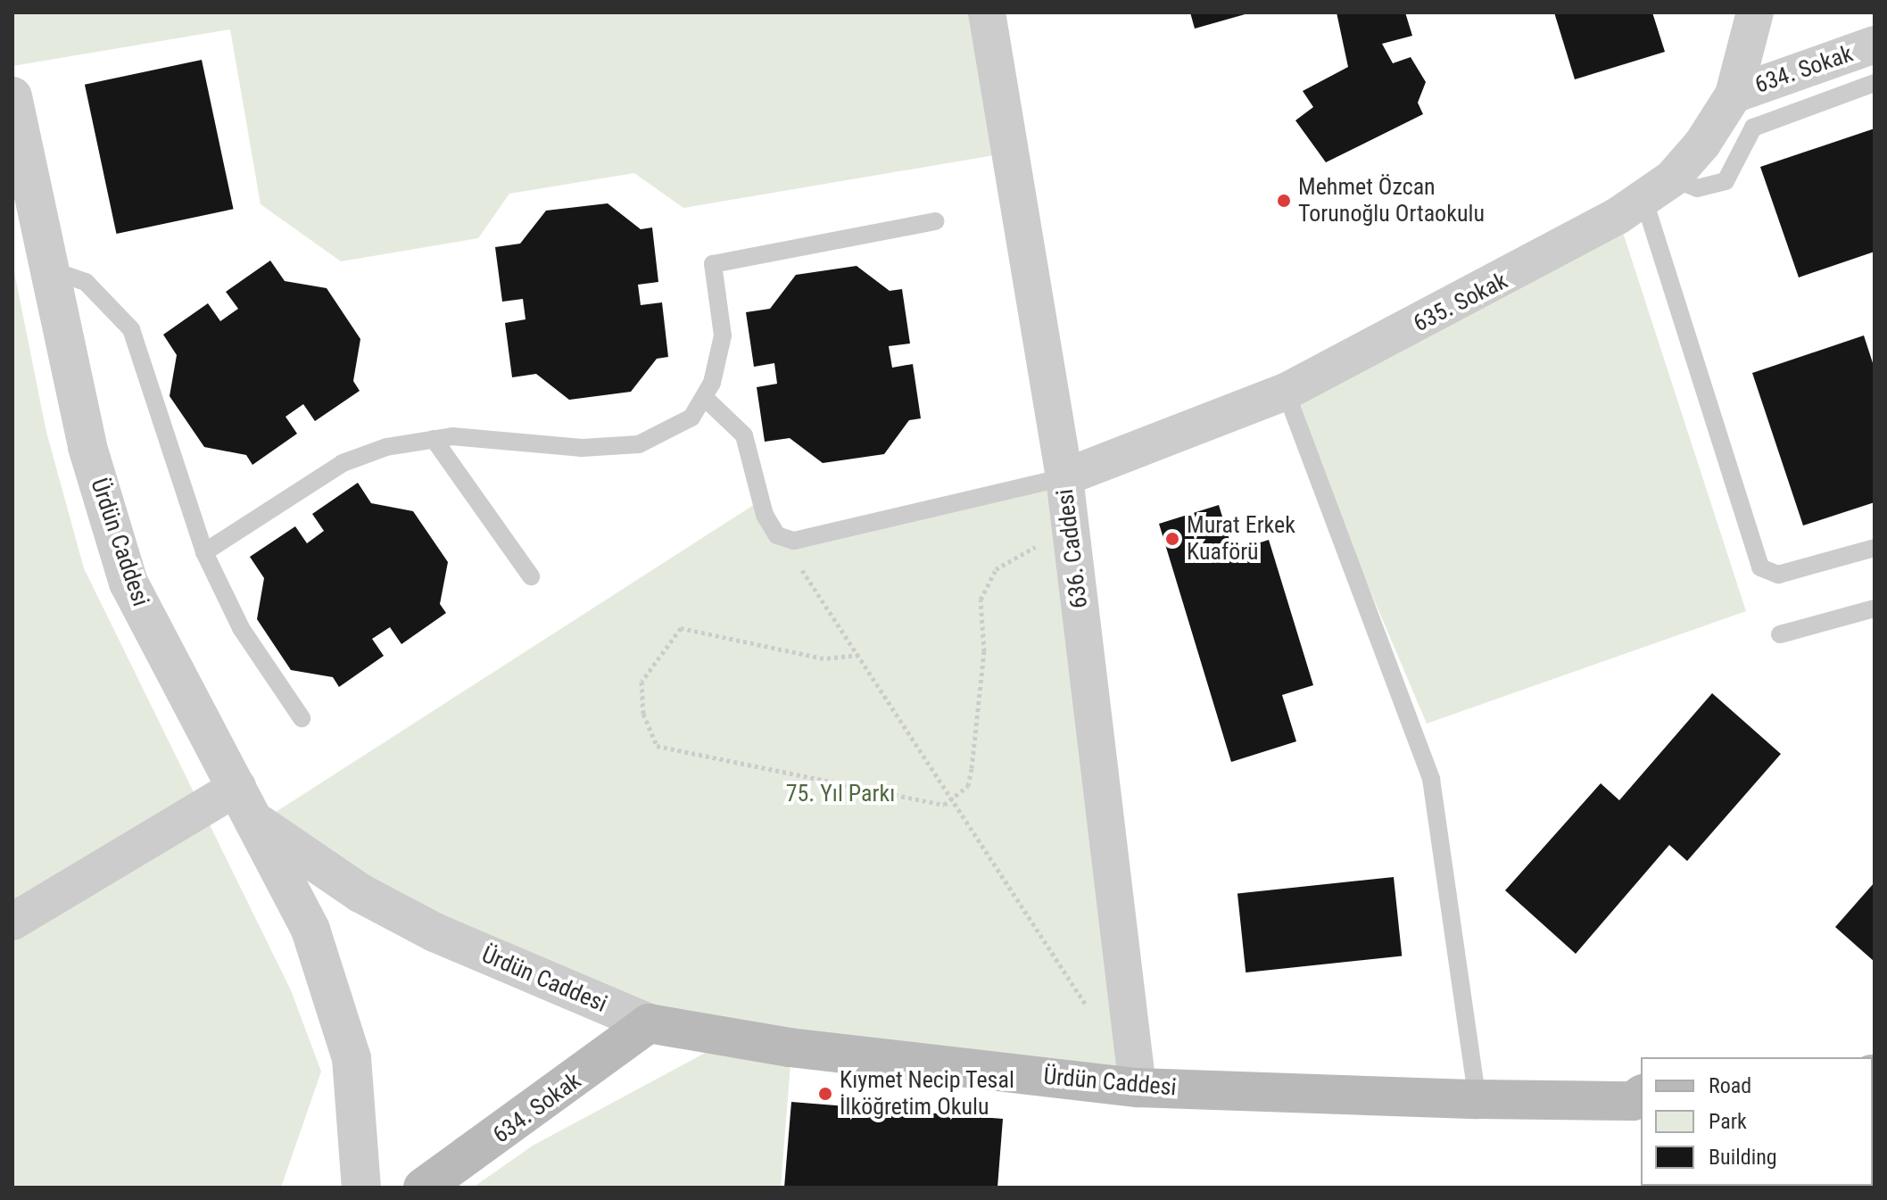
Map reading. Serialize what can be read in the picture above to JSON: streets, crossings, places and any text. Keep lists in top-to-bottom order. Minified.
{"streets":{"main road":["634. Sokak","Ürdün Caddesi"],"street":["635. Sokak","636. Caddesi"]},"crossings":[["634. Sokak","635. Sokak"],["634. Sokak","Ürdün Caddesi"],["635. Sokak","636. Caddesi"],["Ürdün Caddesi","636. Caddesi"]],"parks":["75. Yıl Parkı"],"places":["Mehmet Özcan Torunoğlu Ortaokulu","Murat Erkek Kuaförü","Kıymet Necip Tesal İlköğretim Okulu"],"legend":["Road","Park","Building"]}
